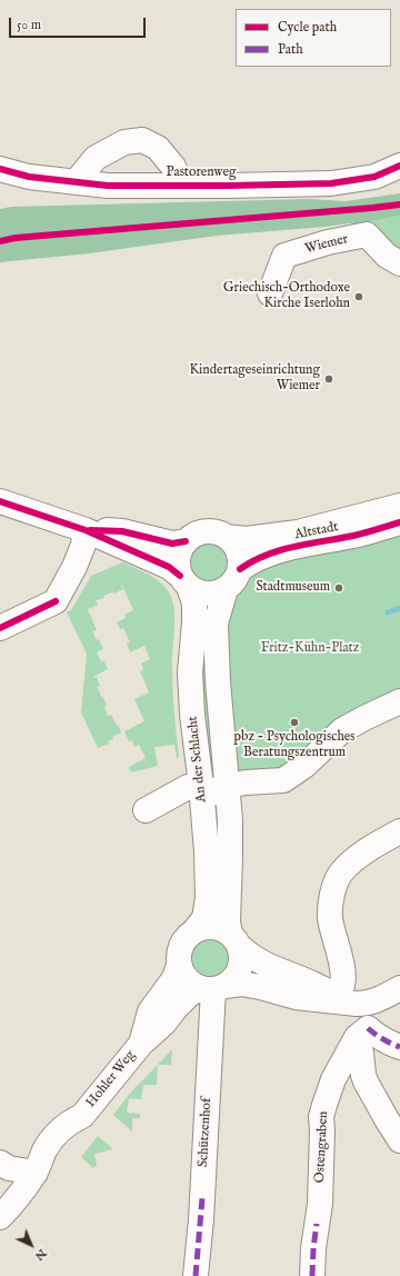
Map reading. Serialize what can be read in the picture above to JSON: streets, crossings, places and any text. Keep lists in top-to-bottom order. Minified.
{"streets":{"street":["Pastorenweg","Wiemer","Altstadt","An der Schlacht","Hohler Weg","Schützenhof","Ostengraben"]},"crossings":[["Altstadt","An der Schlacht"],["An der Schlacht","Hohler Weg"],["An der Schlacht","Schützenhof"],["Hohler Weg","Schützenhof"]],"parks":["Fritz-Kühn-Platz"],"places":["Griechisch-Orthodoxe Kirche Iserlohn","Kindertageseinrichtung Wiemer","Stadtmuseum","pbz - Psychologisches Beratungszentrum"],"legend":["Cycle path","Path"],"scale_bar":"50 m","north":"bottom right"}
